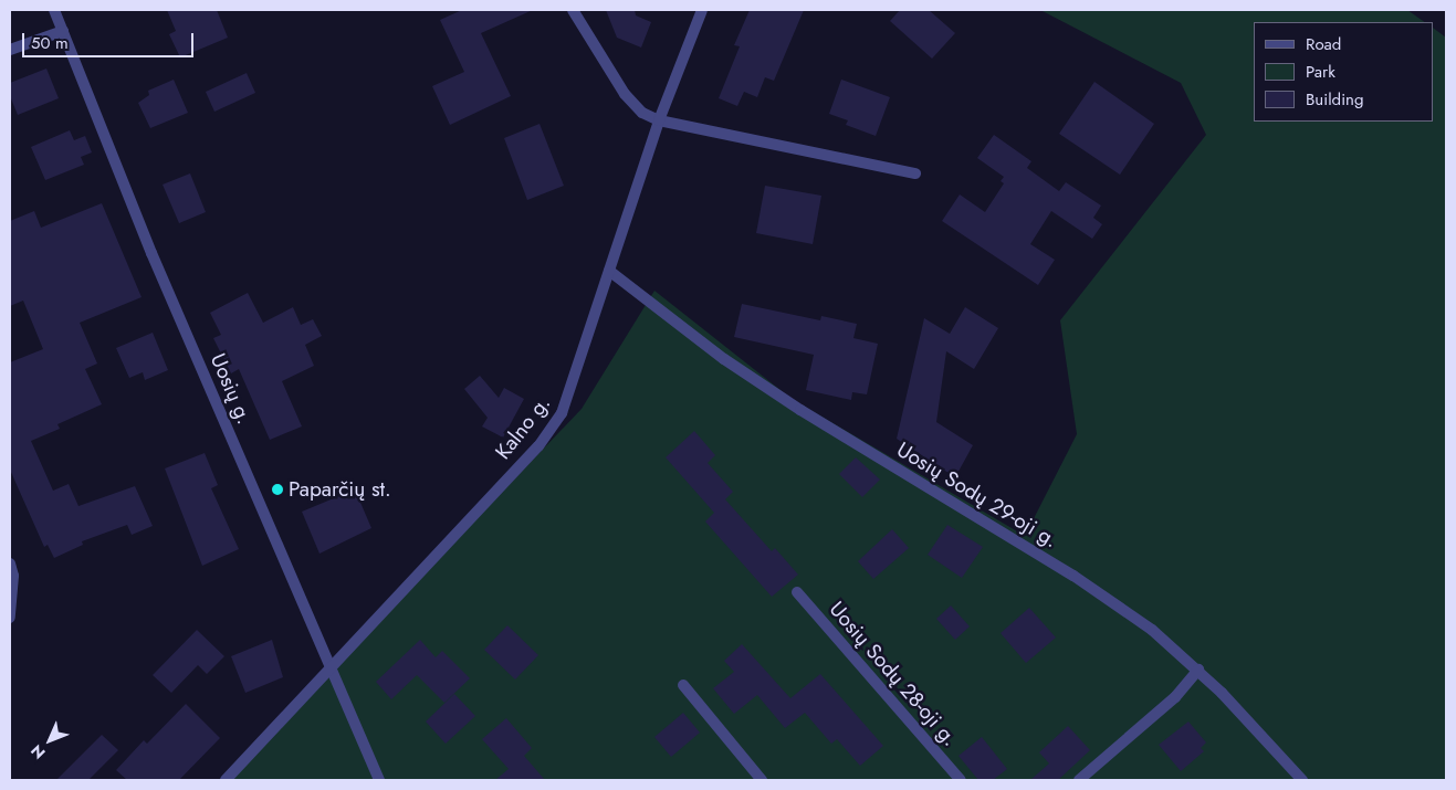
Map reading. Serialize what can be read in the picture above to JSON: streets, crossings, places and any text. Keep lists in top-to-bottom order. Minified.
{"streets":{"street":["Uosių g.","Kalno g.","Uosių Sodų 29-oji g.","Uosių Sodų 28-oji g."]},"crossings":[["Uosių g.","Kalno g."],["Kalno g.","Uosių Sodų 29-oji g."]],"places":["Paparčių st."],"legend":["Road","Park","Building"],"scale_bar":"50 m","north":"bottom left"}
